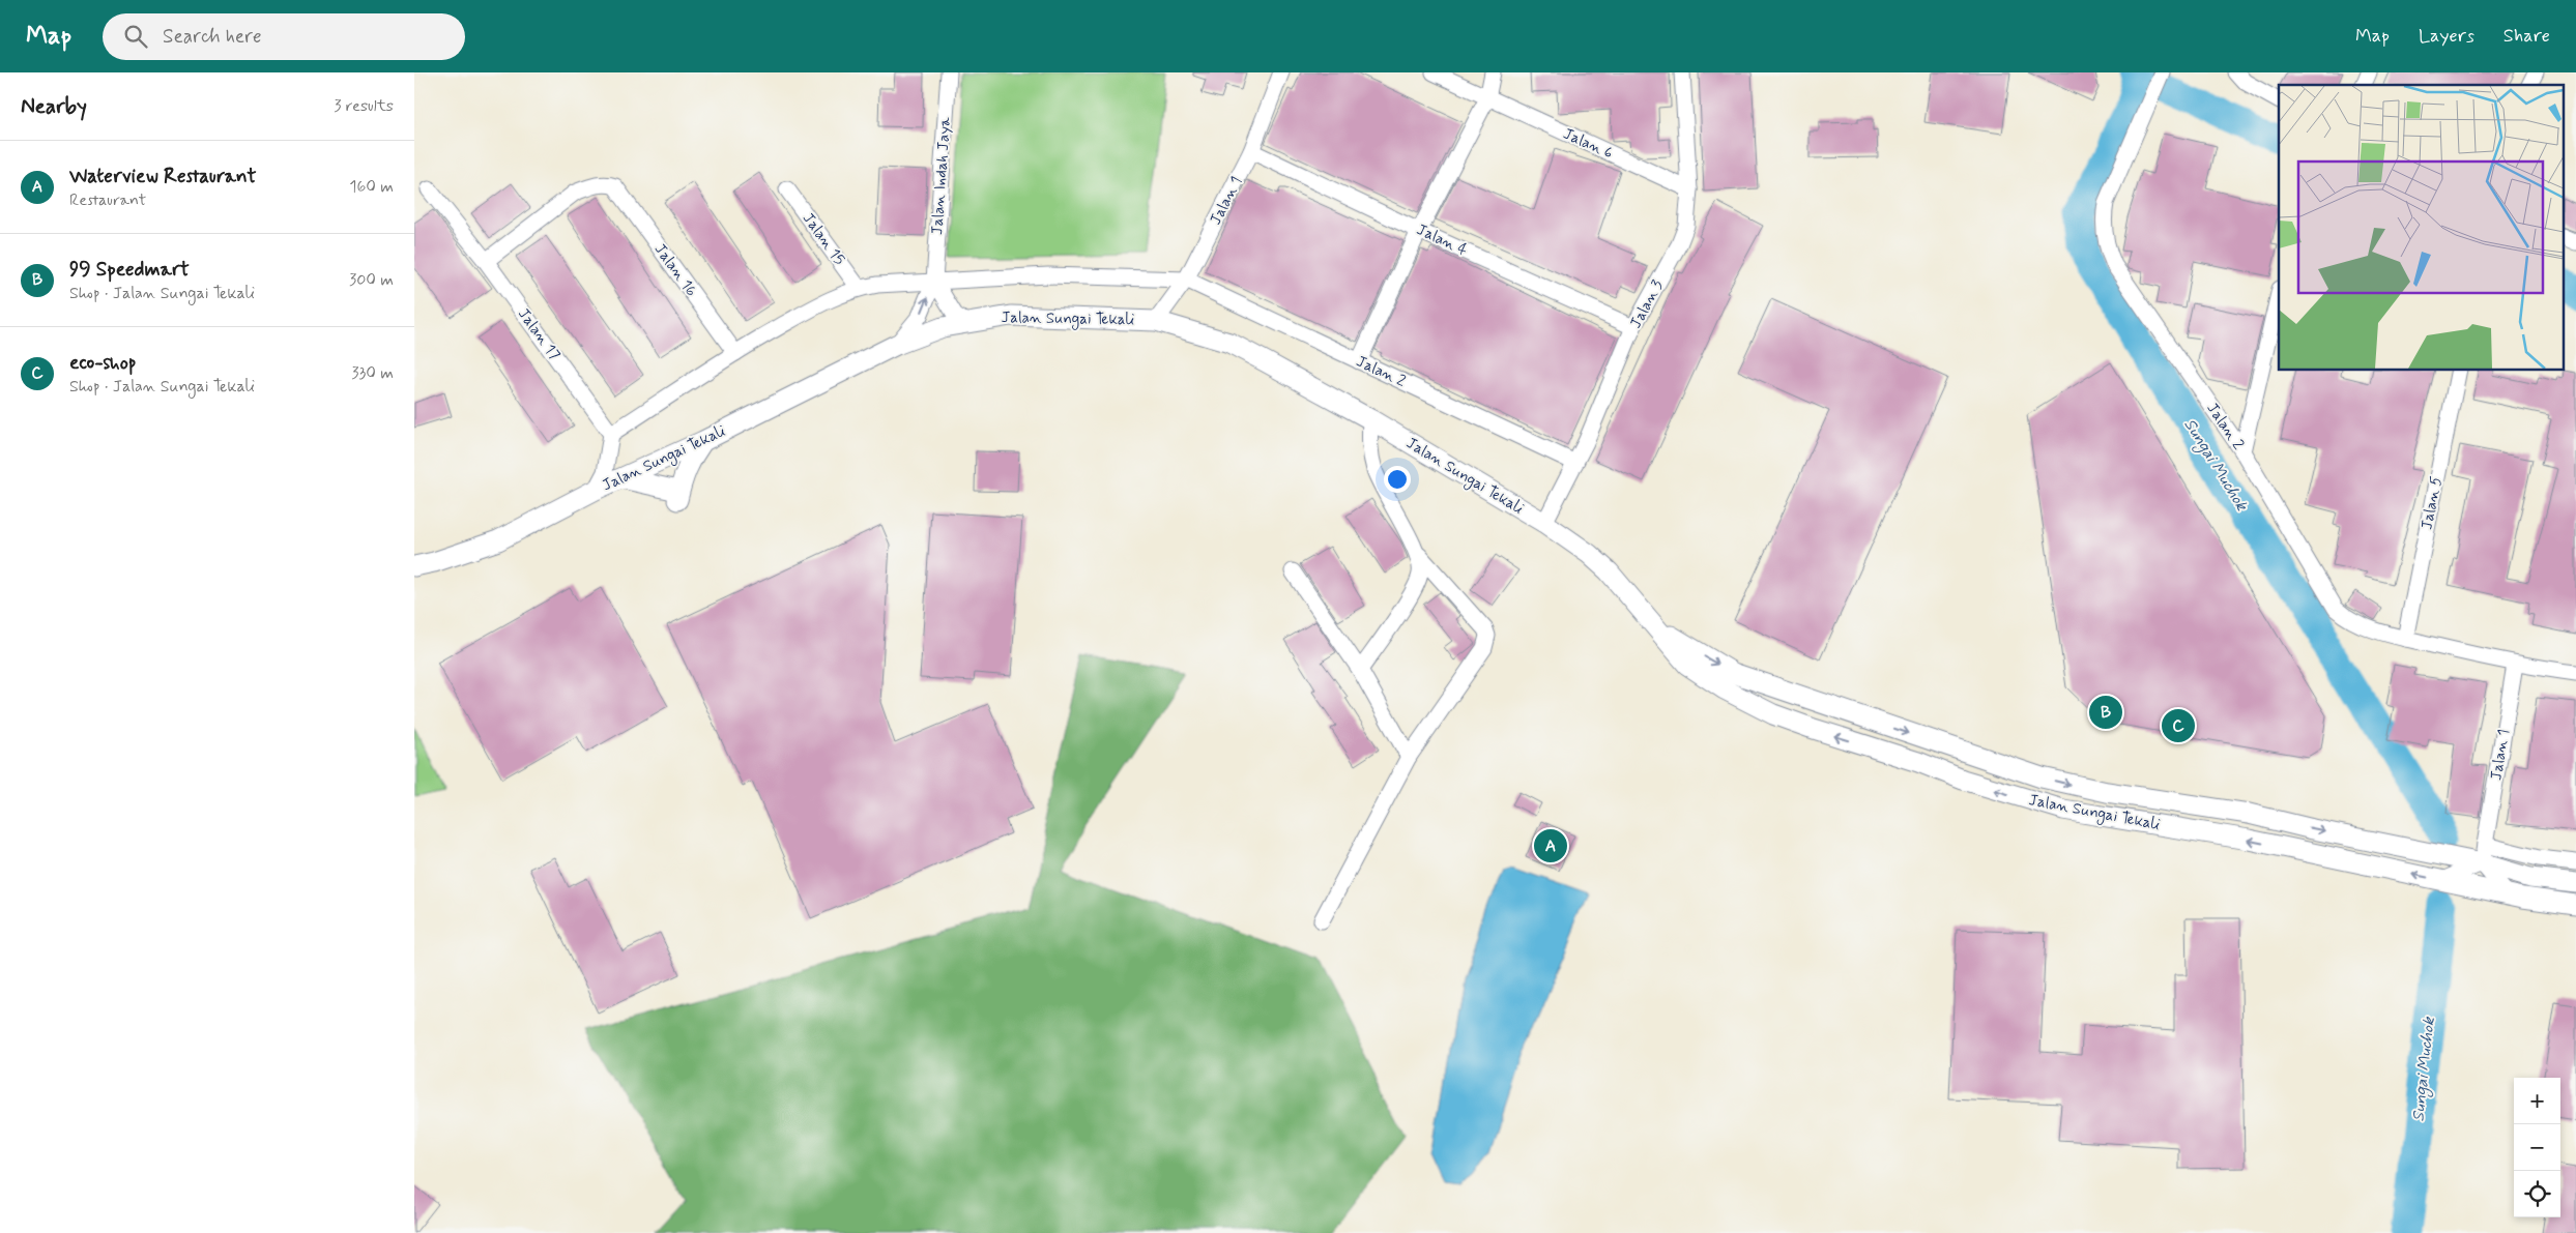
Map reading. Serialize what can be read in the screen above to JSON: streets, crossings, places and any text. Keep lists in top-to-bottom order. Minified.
{"streets":{"street":["Jalan 6","Jalan Indah Jaya","Jalan 1","Jalan 15","Jalan 4","Jalan 16","Jalan 3","Jalan Sungai Tekali","Jalan 17","Jalan 2","Jalan 5"]},"crossings":[["Jalan 6","Jalan 3"],["Jalan Indah Jaya","Jalan Sungai Tekali"],["Jalan 1","Jalan 4"],["Jalan 1","Jalan Sungai Tekali"],["Jalan 1","Jalan 2"],["Jalan 4","Jalan 3"],["Jalan 16","Jalan 17"],["Jalan 3","Jalan Sungai Tekali"],["Jalan 3","Jalan 2"],["Jalan 2","Jalan 5"]],"water":["Sungai Muchok"],"page":{"header":"Map","search":"Search here","nav":["Map","Layers","Share"],"heading":["Nearby","3 results"],"list":[{"mark":"A","name":"Waterview Restaurant","note":"Restaurant","value":"160 m"},{"mark":"B","name":"99 Speedmart","note":"Shop · Jalan Sungai Tekali","value":"300 m"},{"mark":"C","name":"eco-shop","note":"Shop · Jalan Sungai Tekali","value":"330 m"}],"pins":["B","C","A"],"map_buttons":["+","−"]}}
